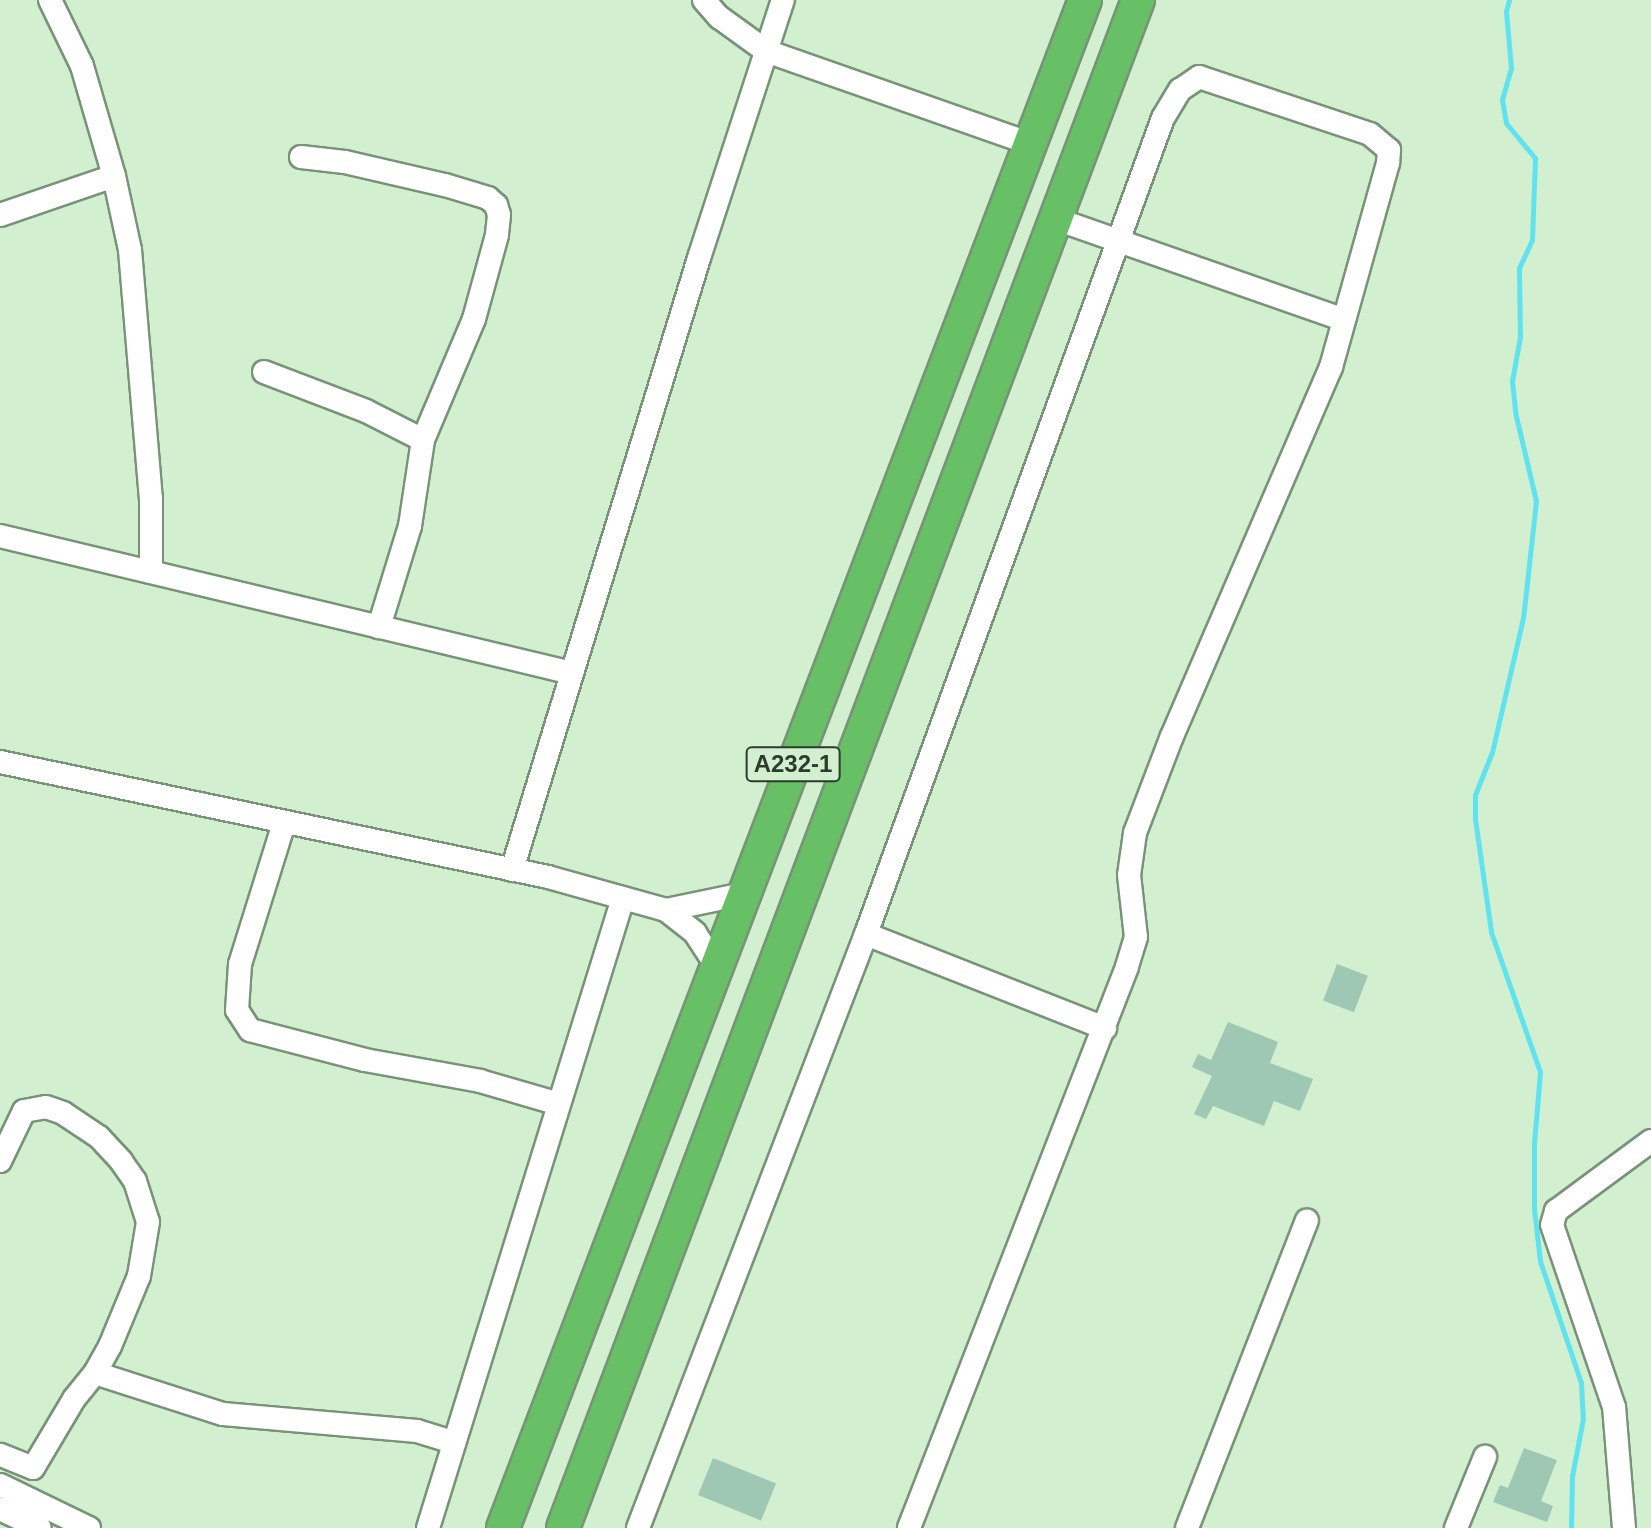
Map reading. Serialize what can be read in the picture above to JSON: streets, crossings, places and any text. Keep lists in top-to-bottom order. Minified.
{"streets":{"highway":["A232-1"]}}
